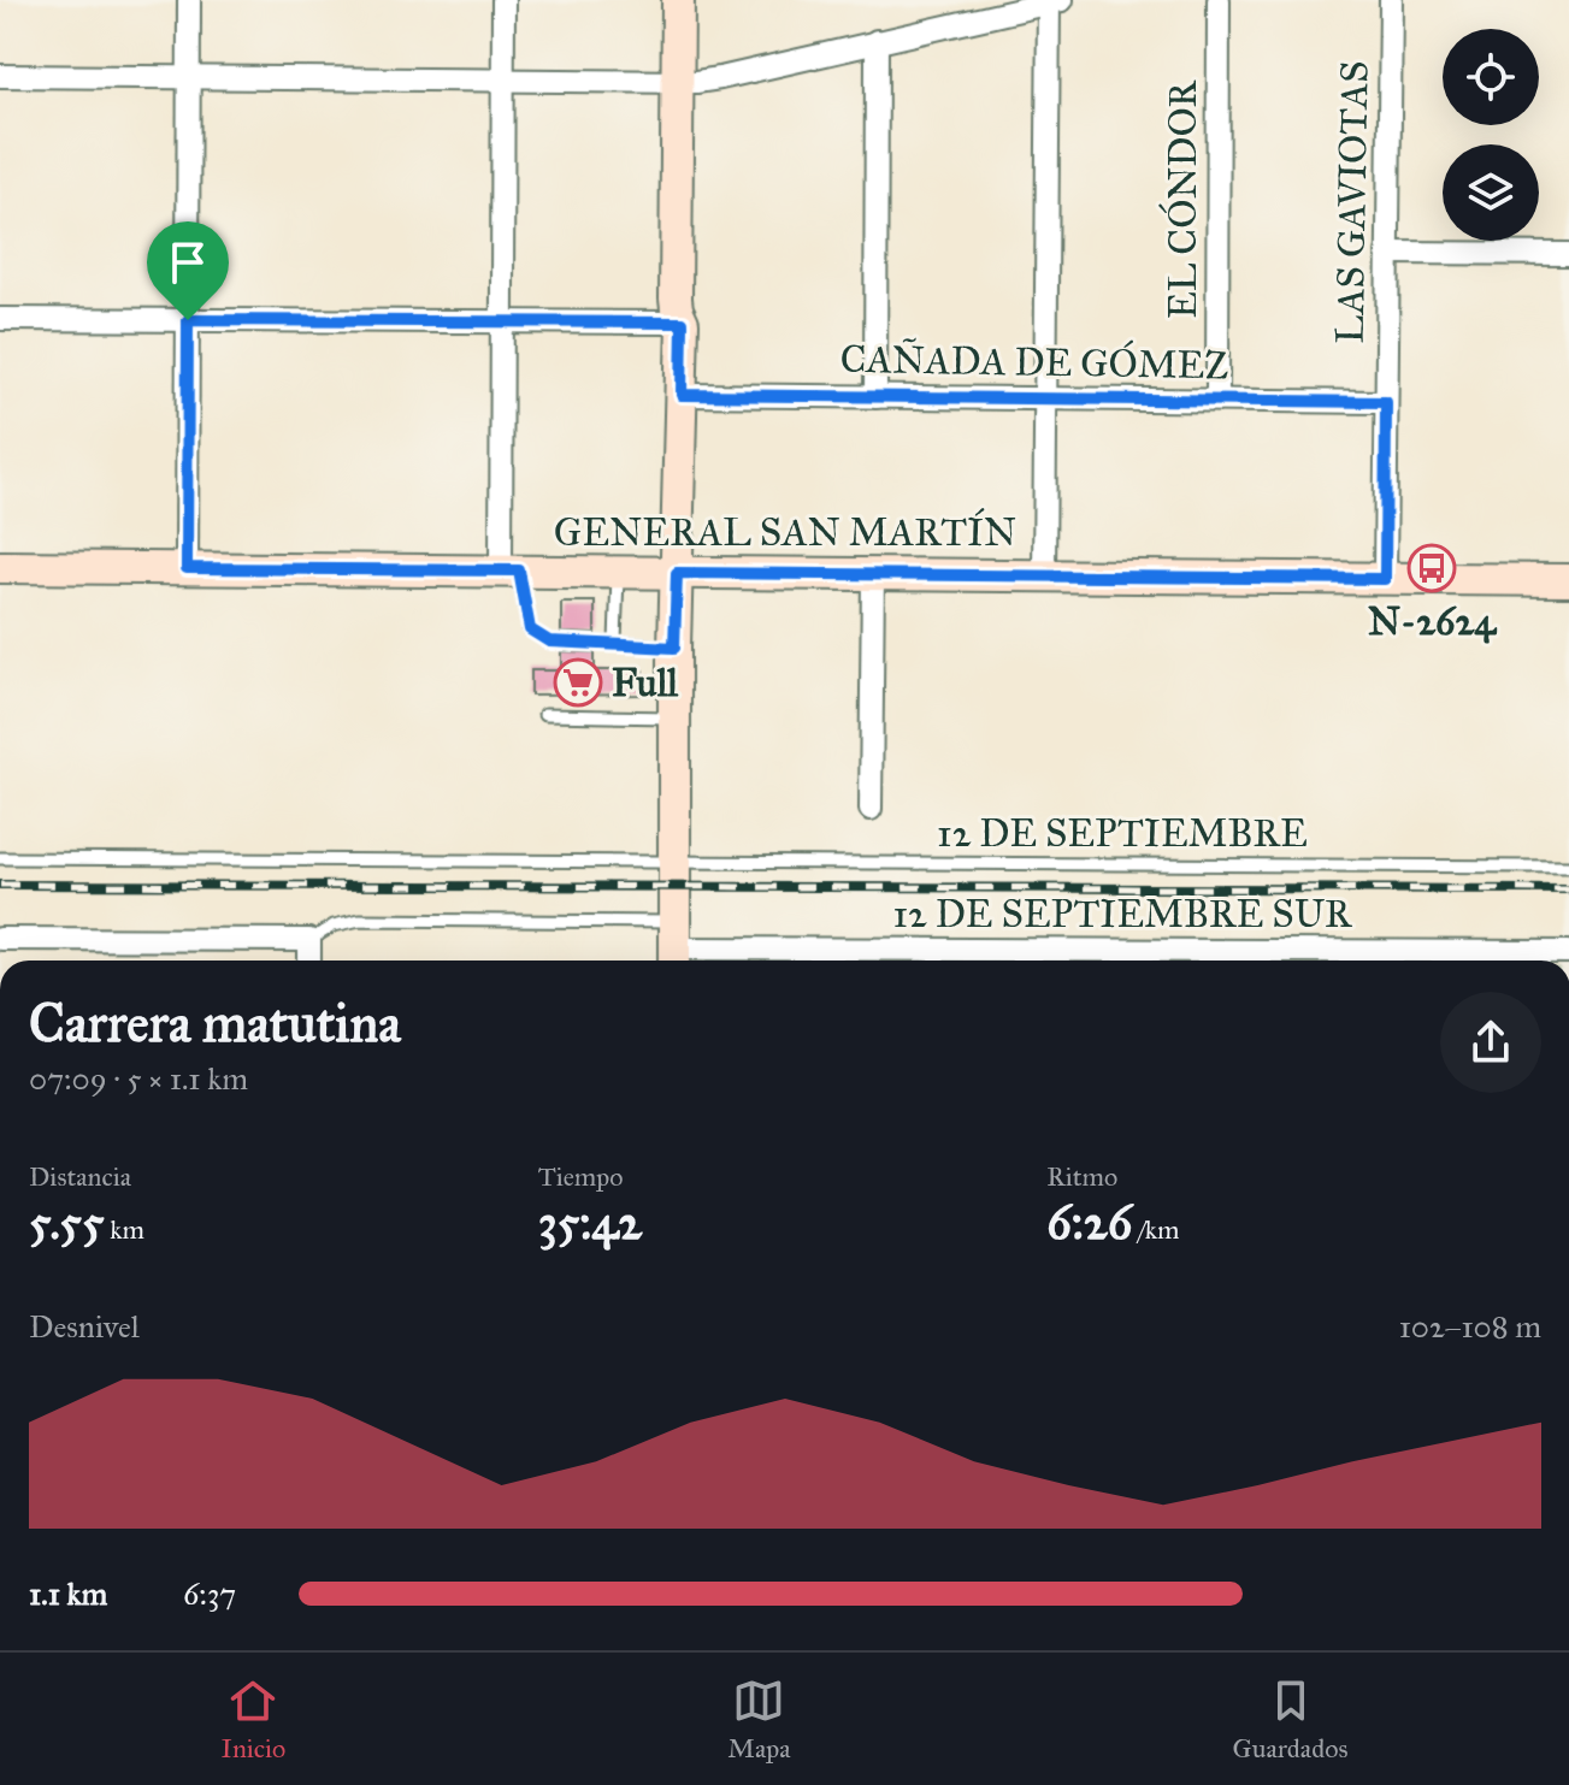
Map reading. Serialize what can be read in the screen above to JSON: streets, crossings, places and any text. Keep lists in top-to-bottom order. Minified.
{"streets":{"main road":["GENERAL SAN MARTÍN"],"street":["EL CÓNDOR","LAS GAVIOTAS","CAÑADA DE GÓMEZ","12 DE SEPTIEMBRE SUR"],"lane":["12 DE SEPTIEMBRE"]},"crossings":[["EL CÓNDOR","CAÑADA DE GÓMEZ"],["LAS GAVIOTAS","CAÑADA DE GÓMEZ"],["LAS GAVIOTAS","GENERAL SAN MARTÍN"]],"places":{"bus stop":["N-2624"],"supermarket":["Full"]},"page":{"heading":["Carrera matutina","07:09 · 5 × 1.1 km"],"stats":[["Distancia","5.55 km"],["Tiempo","35:42"],["Ritmo","6:26 /km"]],"chart":["Desnivel","102–108 m"],"list":[{"name":"1.1 km","note":"6:37"}],"tabs":["Inicio","Mapa","Guardados"]}}
